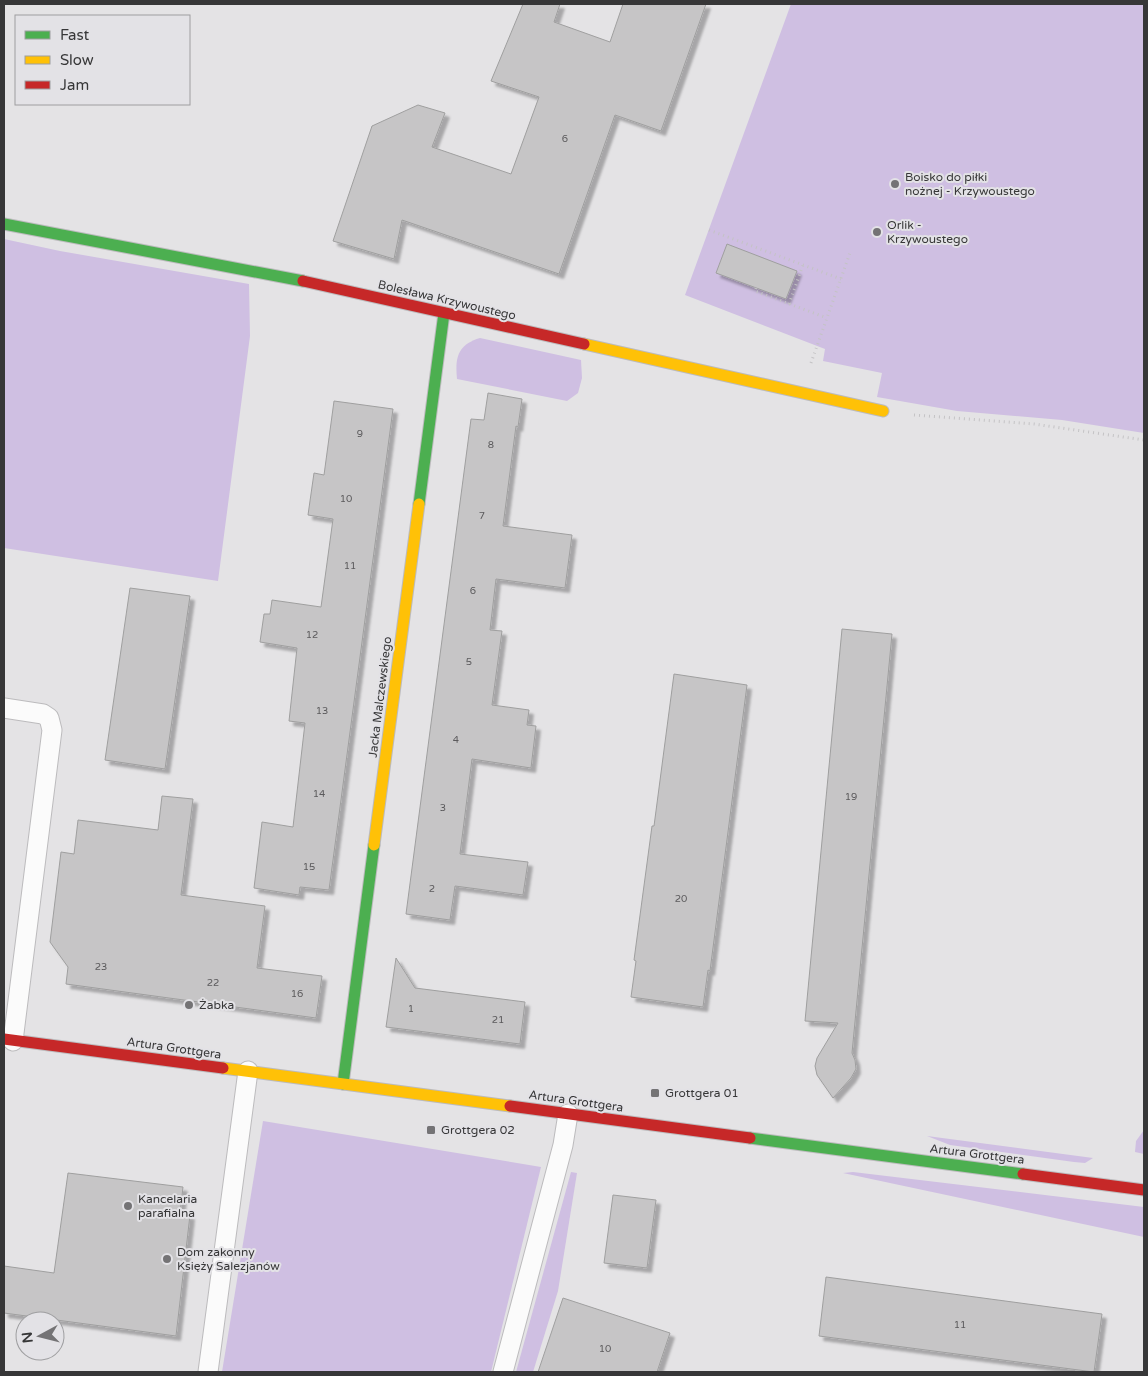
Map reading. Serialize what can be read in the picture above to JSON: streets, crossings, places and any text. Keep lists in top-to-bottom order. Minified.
{"streets":{"street":["Bolesława Krzywoustego","Jacka Malczewskiego","Artura Grottgera"]},"crossings":[["Bolesława Krzywoustego","Jacka Malczewskiego"],["Jacka Malczewskiego","Artura Grottgera"]],"places":{"other":["Boisko do piłki nożnej - Krzywoustego","Orlik - Krzywoustego","Żabka","Kancelaria parafialna","Dom zakonny Księży Salezjanów"],"transit":["Grottgera 01","Grottgera 02"]},"house_numbers":["6","9","8","10","7","11","6","12","5","13","4","14","19","3","15","2","20","23","22","16","1","21","11","10"],"legend":["Fast","Slow","Jam"],"north":"left"}
